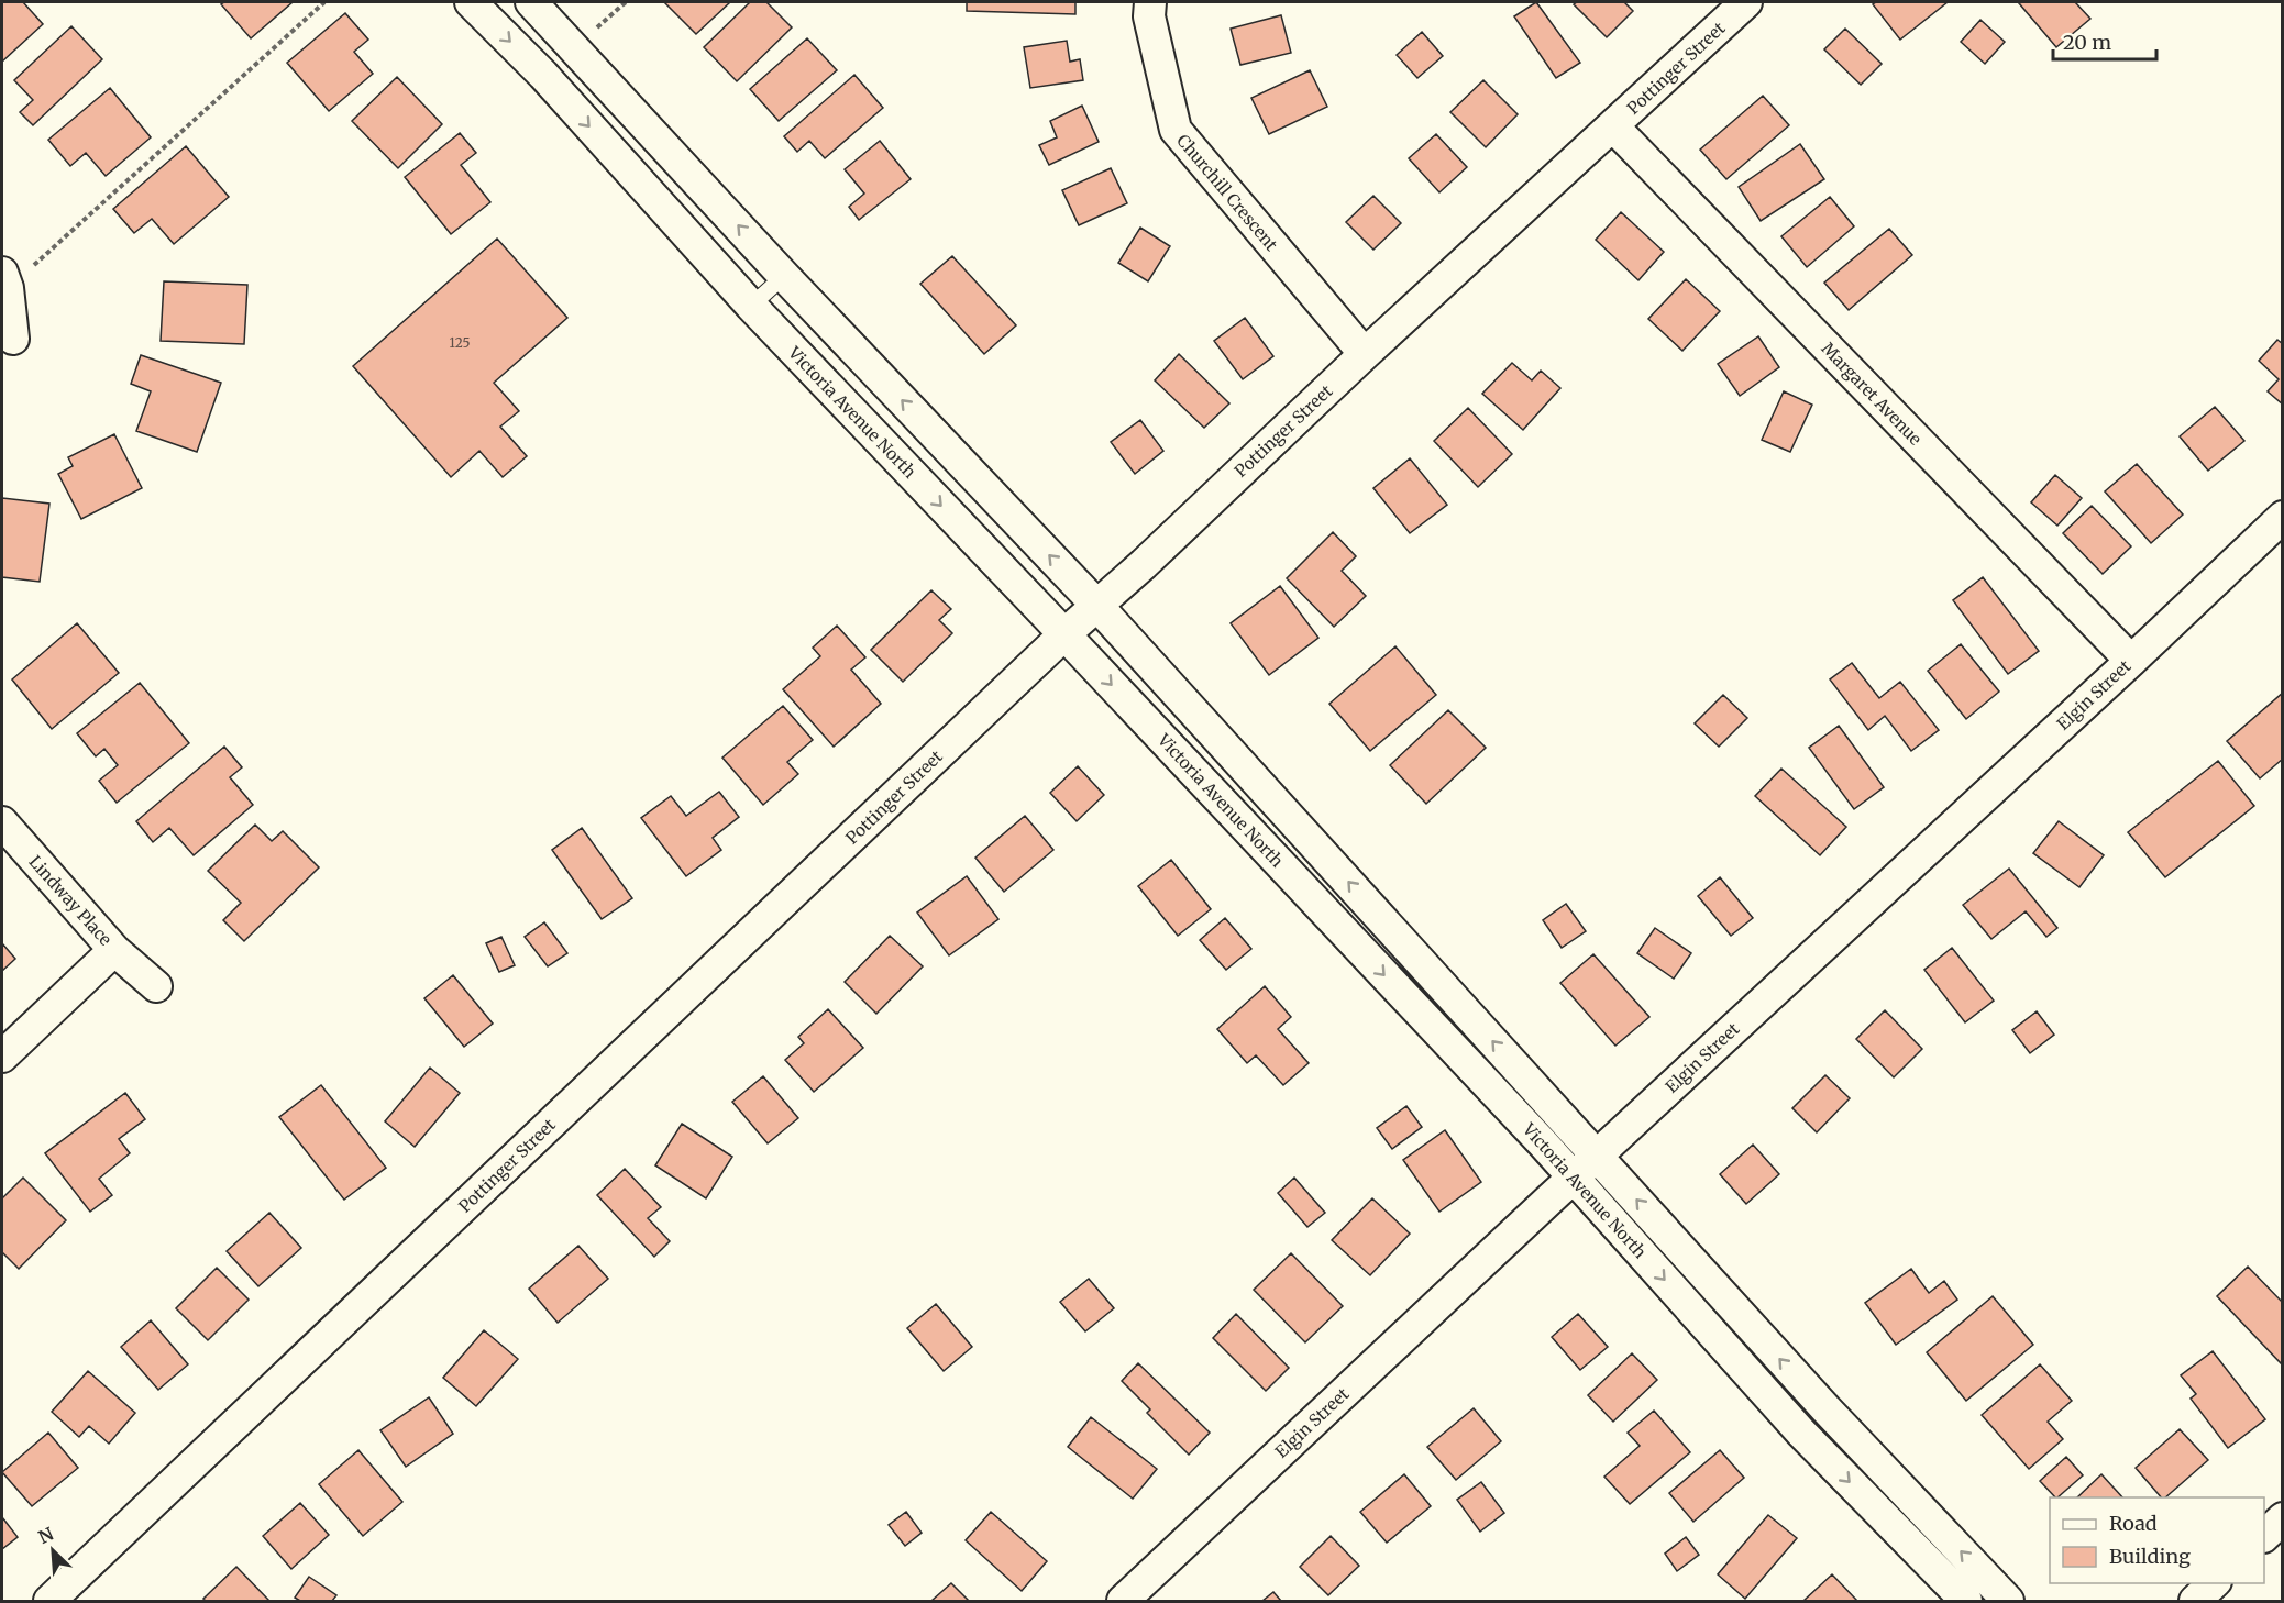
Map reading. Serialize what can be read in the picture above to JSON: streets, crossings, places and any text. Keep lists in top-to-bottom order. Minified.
{"streets":{"street":["Pottinger Street","Churchill Crescent","Margaret Avenue","Victoria Avenue North","Elgin Street","Lindway Place"]},"crossings":[["Pottinger Street","Churchill Crescent"],["Pottinger Street","Margaret Avenue"],["Pottinger Street","Victoria Avenue North"],["Margaret Avenue","Elgin Street"],["Victoria Avenue North","Elgin Street"]],"house_numbers":["125"],"legend":["Road","Building"],"scale_bar":"20 m","north":"top left"}
